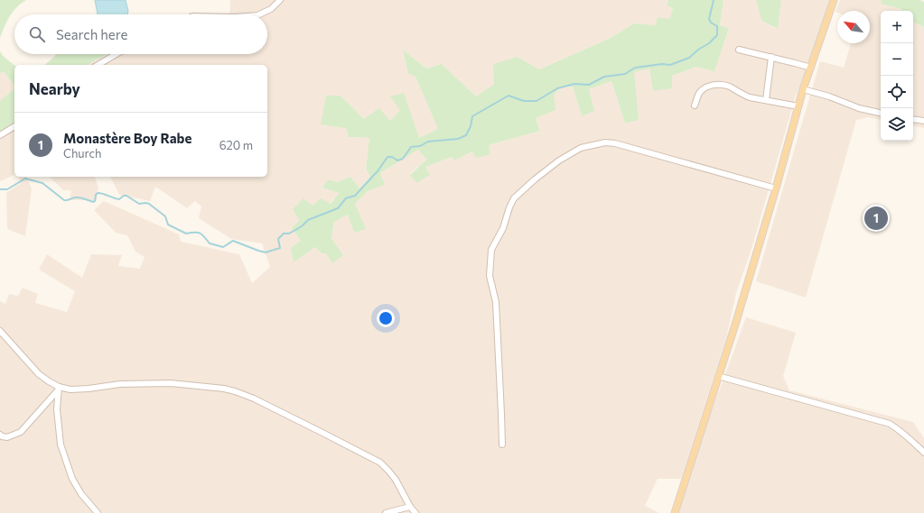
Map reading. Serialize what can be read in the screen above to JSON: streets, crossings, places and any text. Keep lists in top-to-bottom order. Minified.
{"north":"top left","page":{"map_buttons":["+","−"],"search":"Search here","heading":"Nearby","list":[{"mark":"1","name":"Monastère Boy Rabe","note":"Church","value":"620 m"}],"pins":"1"}}
